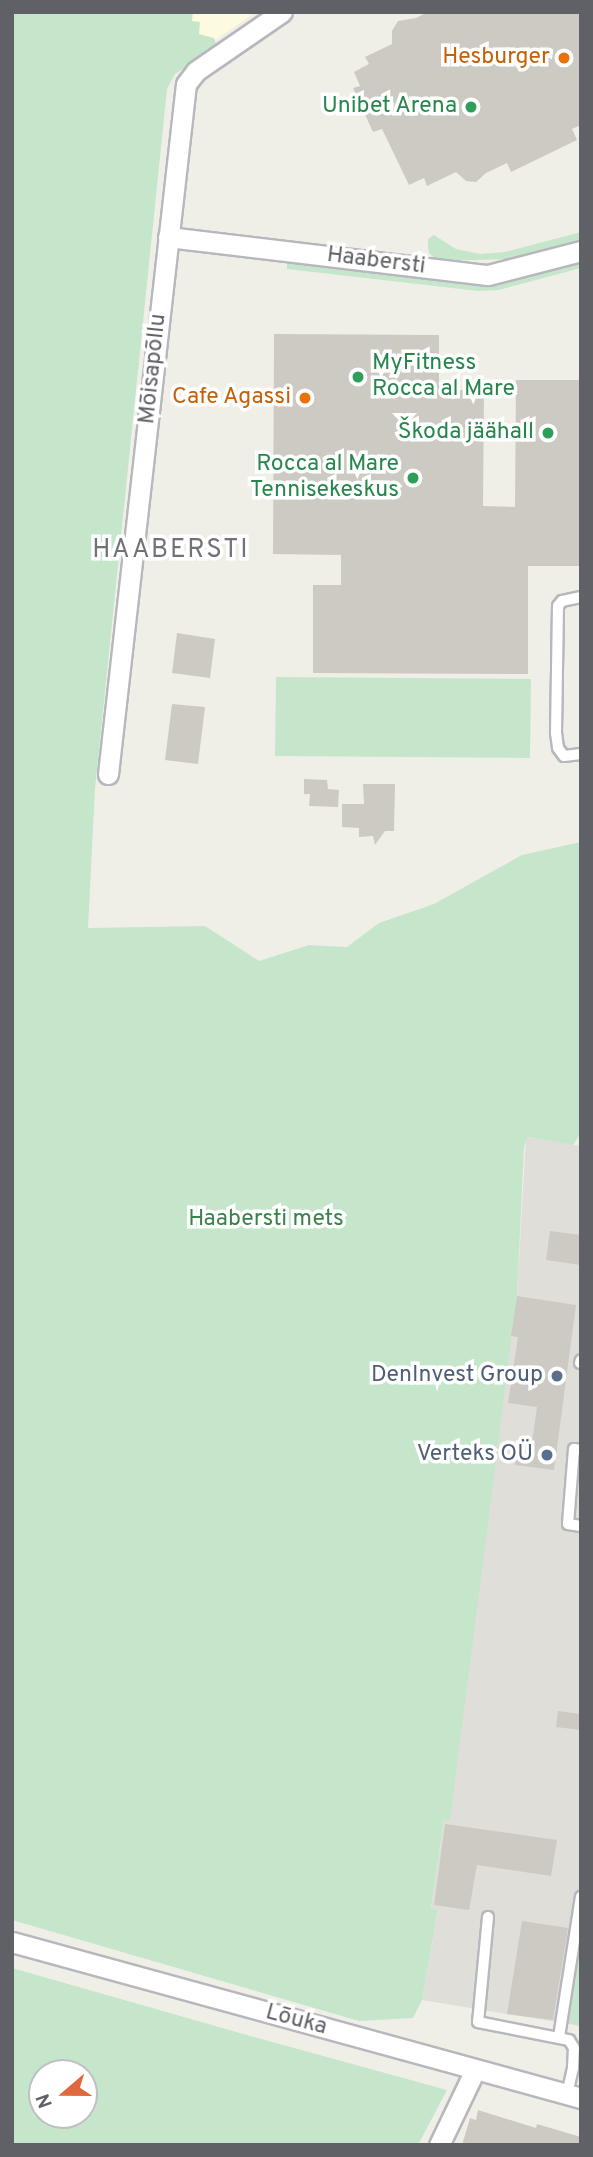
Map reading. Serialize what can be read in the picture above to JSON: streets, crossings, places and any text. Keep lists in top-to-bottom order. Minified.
{"streets":{"street":["Haabersti","Mõisapõllu","Lõuka"]},"crossings":[["Haabersti","Mõisapõllu"]],"districts":["HAABERSTI"],"parks":["Haabersti mets"],"places":["Hesburger","Unibet Arena","MyFitness Rocca al Mare","Cafe Agassi","Škoda jäähall","Rocca al Mare Tennisekeskus","DenInvest Group","Verteks OÜ"],"north":"left"}
